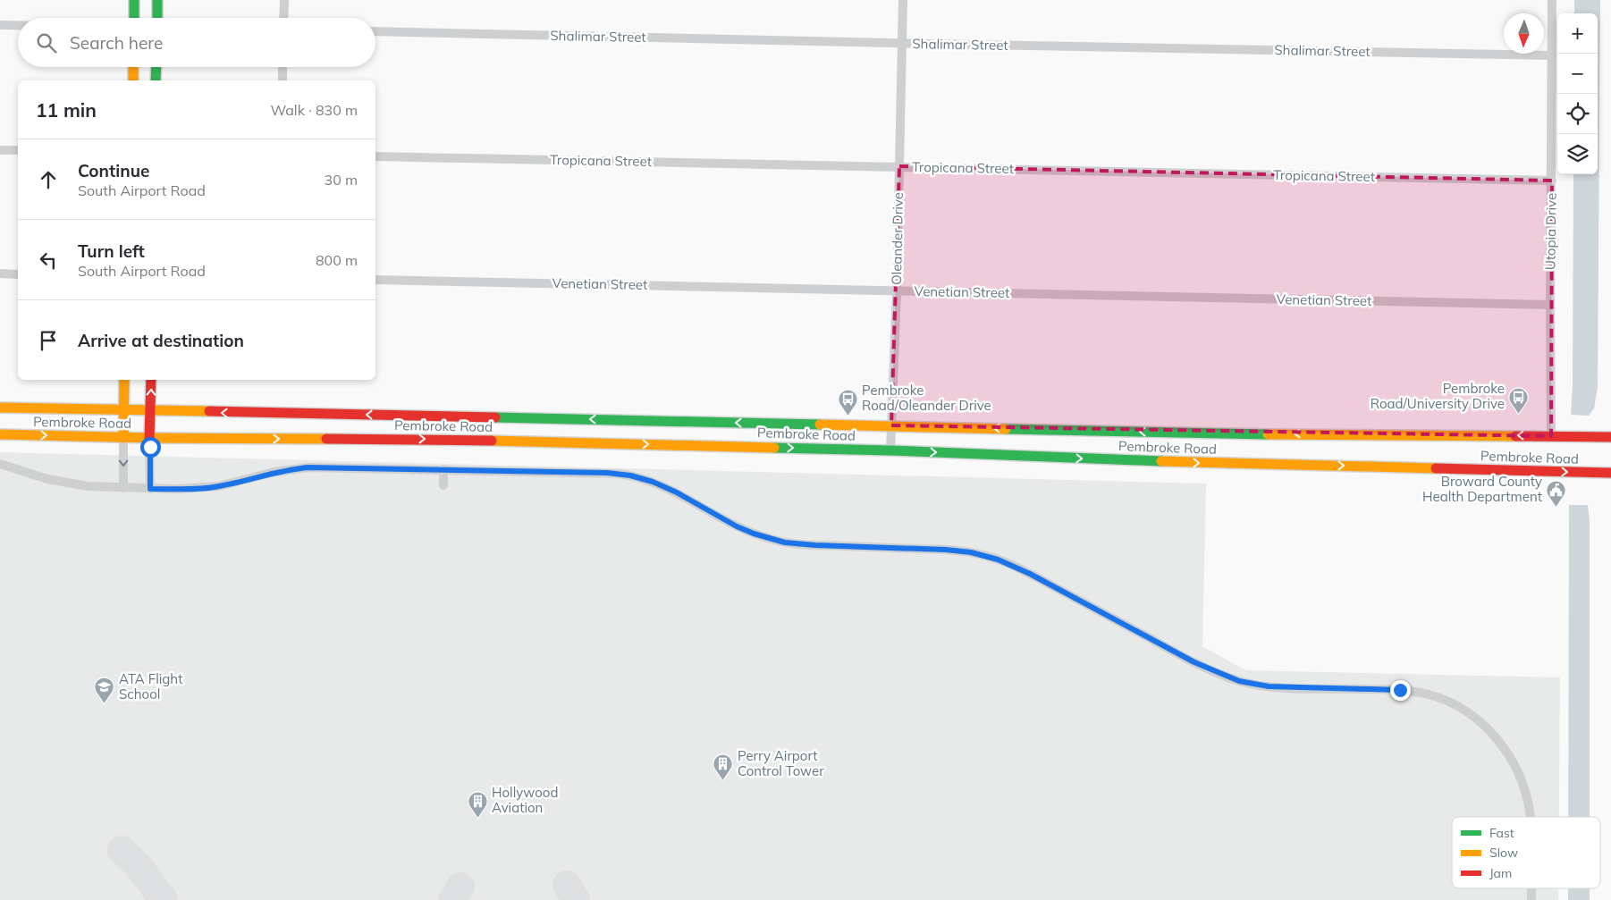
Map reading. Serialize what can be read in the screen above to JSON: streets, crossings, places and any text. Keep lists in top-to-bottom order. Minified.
{"streets":{"main road":["Pembroke Road"],"street":["Shalimar Street","Tropicana Street","Utopia Drive","Oleander Drive","Venetian Street"]},"crossings":[["Shalimar Street","Utopia Drive"],["Shalimar Street","Oleander Drive"],["Tropicana Street","Utopia Drive"],["Tropicana Street","Oleander Drive"],["Utopia Drive","Venetian Street"],["Utopia Drive","Pembroke Road"],["Oleander Drive","Venetian Street"],["Oleander Drive","Pembroke Road"]],"places":{"bus stop":["Pembroke Road/University Drive","Pembroke Road/Oleander Drive"],"public building":["Broward County Health Department"],"school or university":["ATA Flight School"],"building":["Perry Airport Control Tower","Hollywood Aviation"]},"legend":["Fast","Slow","Jam"],"north":"bottom","page":{"map_buttons":["+","−"],"search":"Search here","heading":["11 min","Walk · 830 m"],"list":[["Continue","South Airport Road","30 m"],["Turn left","South Airport Road","800 m"],"Arrive at destination"]}}
